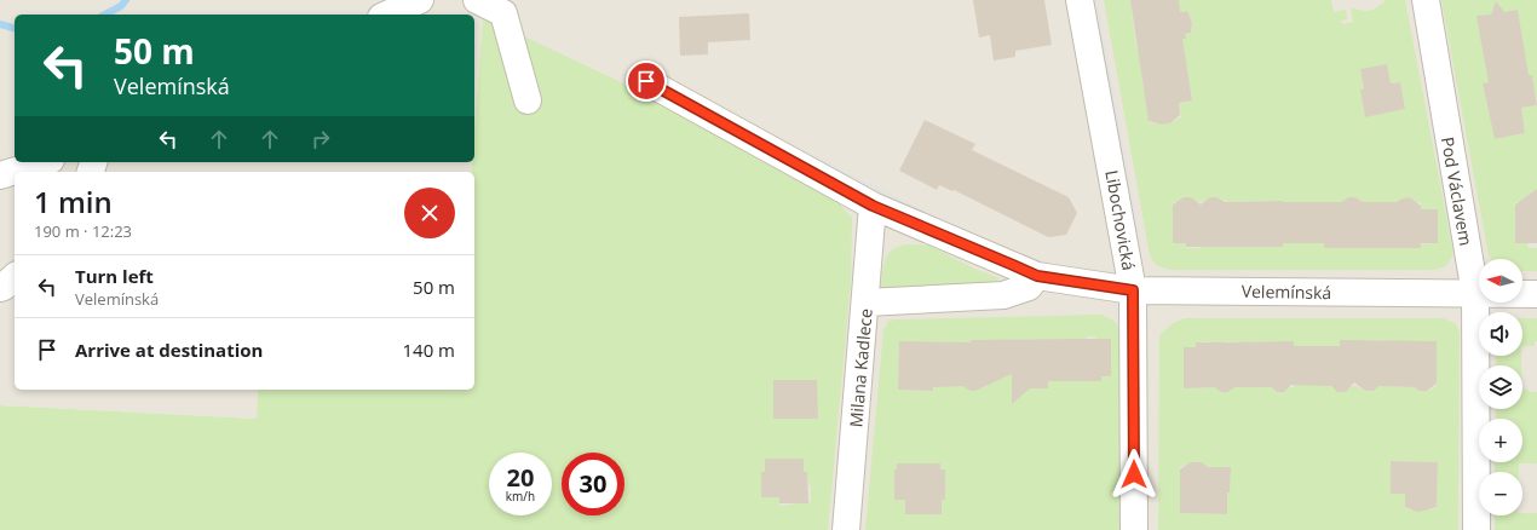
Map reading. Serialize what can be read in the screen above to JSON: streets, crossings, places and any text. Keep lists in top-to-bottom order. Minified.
{"streets":{"street":["Pod Václavem","Libochovická","Velemínská","Milana Kadlece"]},"crossings":[["Pod Václavem","Velemínská"],["Libochovická","Velemínská"],["Velemínská","Milana Kadlece"]],"north":"left","page":{"turn":["50 m","Velemínská"],"heading":["1 min","190 m · 12:23"],"list":[{"name":"Turn left","note":"Velemínská","value":"50 m"},{"name":"Arrive at destination","value":"140 m"}],"map_buttons":["+","−"],"speed":"20 km/h","limit":"30"}}
